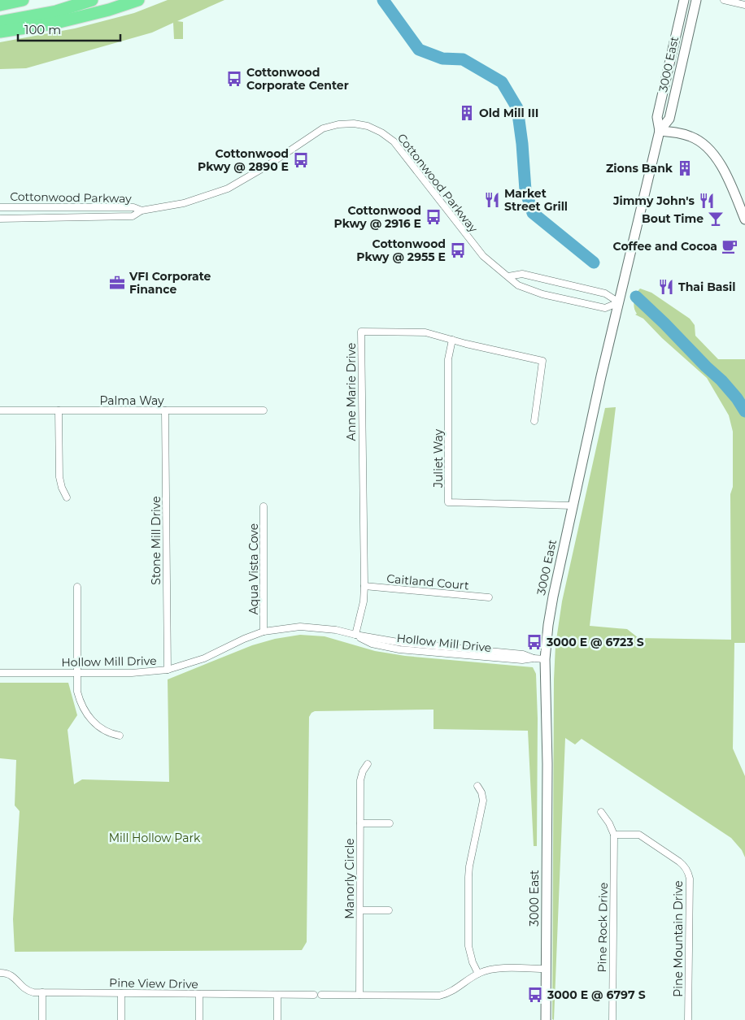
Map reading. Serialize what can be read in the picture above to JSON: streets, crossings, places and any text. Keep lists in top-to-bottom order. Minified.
{"streets":{"main road":["3000 East"],"street":["Cottonwood Parkway","Anne Marie Drive","Palma Way","Juliet Way","Stone Mill Drive","Aqua Vista Cove","Caitland Court","Hollow Mill Drive","Manorly Circle","Pine Rock Drive","Pine Mountain Drive","Pine View Drive"]},"crossings":[["3000 East","Cottonwood Parkway"],["3000 East","Juliet Way"],["3000 East","Hollow Mill Drive"],["Anne Marie Drive","Juliet Way"],["Anne Marie Drive","Caitland Court"],["Anne Marie Drive","Hollow Mill Drive"],["Palma Way","Stone Mill Drive"],["Stone Mill Drive","Hollow Mill Drive"],["Aqua Vista Cove","Hollow Mill Drive"],["Pine Rock Drive","Pine Mountain Drive"]],"parks":["Mill Hollow Park"],"places":{"bus stop":["Cottonwood Corporate Center","Cottonwood Pkwy @ 2890 E","Cottonwood Pkwy @ 2916 E","Cottonwood Pkwy @ 2955 E","3000 E @ 6723 S","3000 E @ 6797 S"],"building":["Old Mill III","Zions Bank"],"restaurant":["Market Street Grill","Jimmy John's","Thai Basil"],"bar":["Bout Time"],"cafe":["Coffee and Cocoa"],"office":["VFI Corporate Finance"]},"scale_bar":"100 m"}
